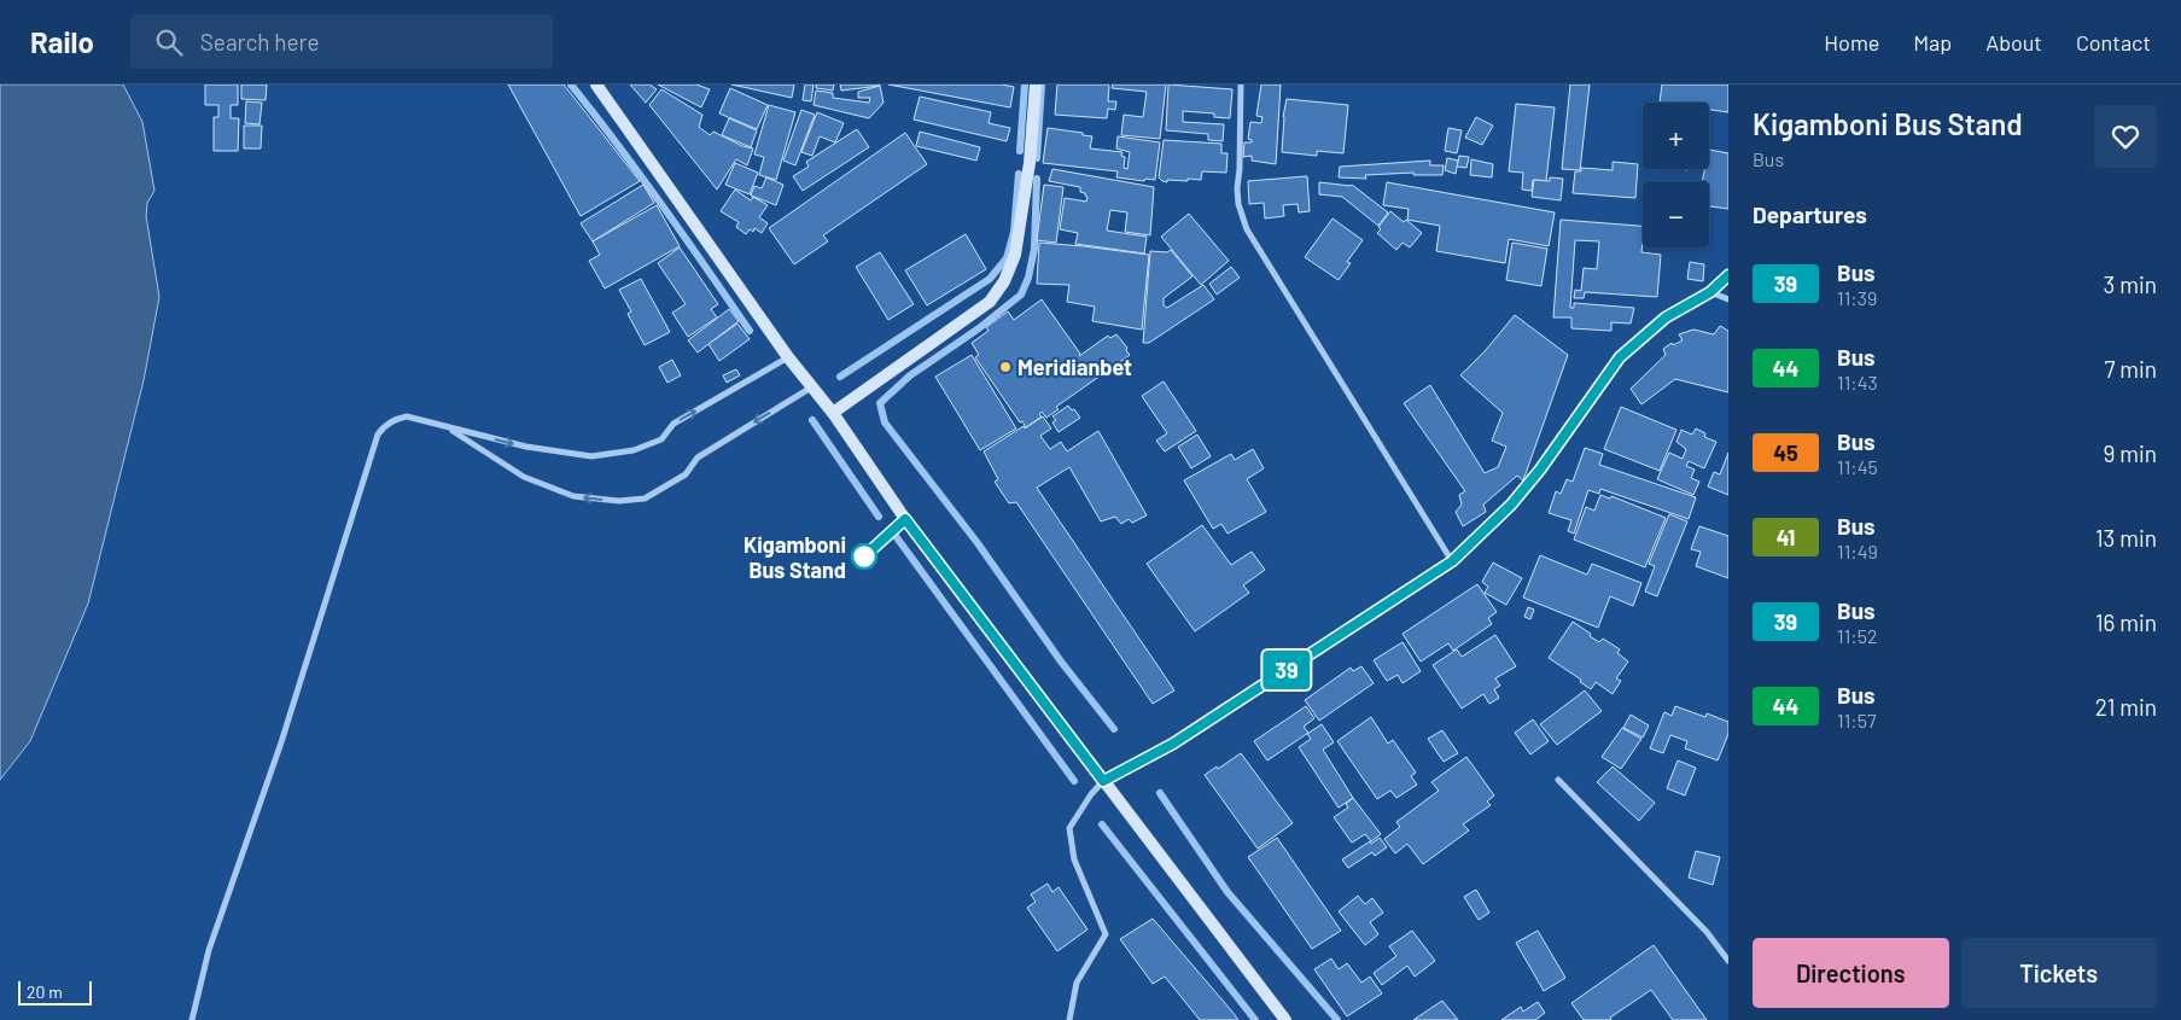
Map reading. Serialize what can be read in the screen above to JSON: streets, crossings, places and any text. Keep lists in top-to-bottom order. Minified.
{"places":["Meridianbet","Kigamboni Bus Stand"],"lines":["bus line 39"],"scale_bar":"20 m","page":{"header":"Railo","search":"Search here","nav":["Home","Map","About","Contact"],"on_map":"39","heading":[["Kigamboni Bus Stand","Bus"],"Departures"],"map_buttons":["+","−"],"list":[{"mark":"39","name":"Bus","note":"11:39","value":"3 min"},{"mark":"44","name":"Bus","note":"11:43","value":"7 min"},{"mark":"45","name":"Bus","note":"11:45","value":"9 min"},{"mark":"41","name":"Bus","note":"11:49","value":"13 min"},{"mark":"39","name":"Bus","note":"11:52","value":"16 min"},{"mark":"44","name":"Bus","note":"11:57","value":"21 min"}],"buttons":["Directions","Tickets"],"scale":"20 m"}}
